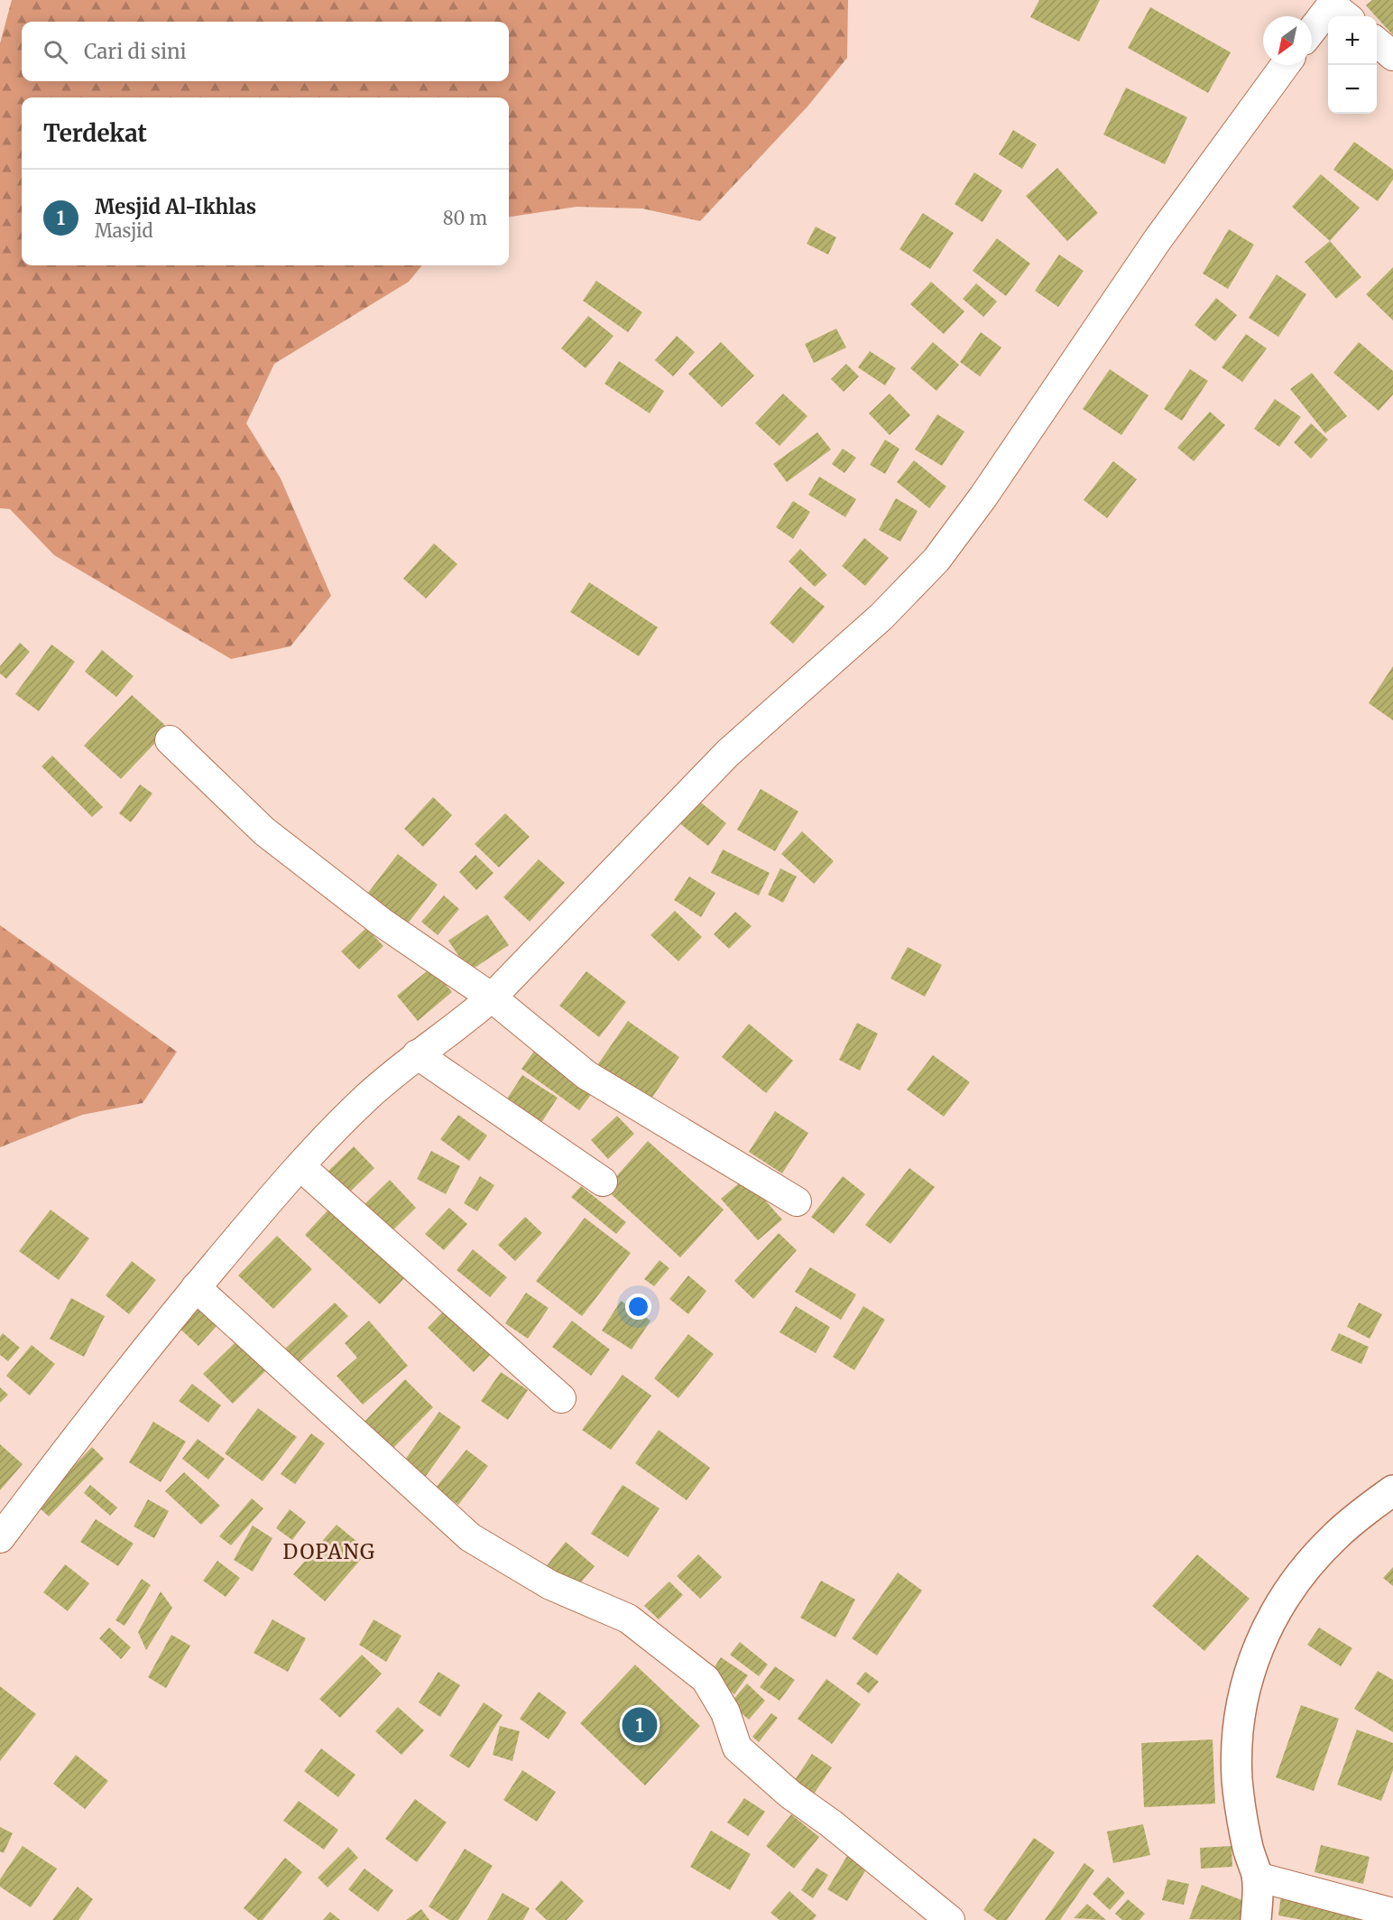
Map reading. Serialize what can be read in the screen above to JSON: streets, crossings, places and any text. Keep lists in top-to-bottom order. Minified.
{"districts":["DOPANG"],"north":"bottom left","page":{"map_buttons":["+","−"],"search":"Cari di sini","heading":"Terdekat","list":[{"mark":"1","name":"Mesjid Al-Ikhlas","note":"Masjid","value":"80 m"}],"pins":"1"}}
